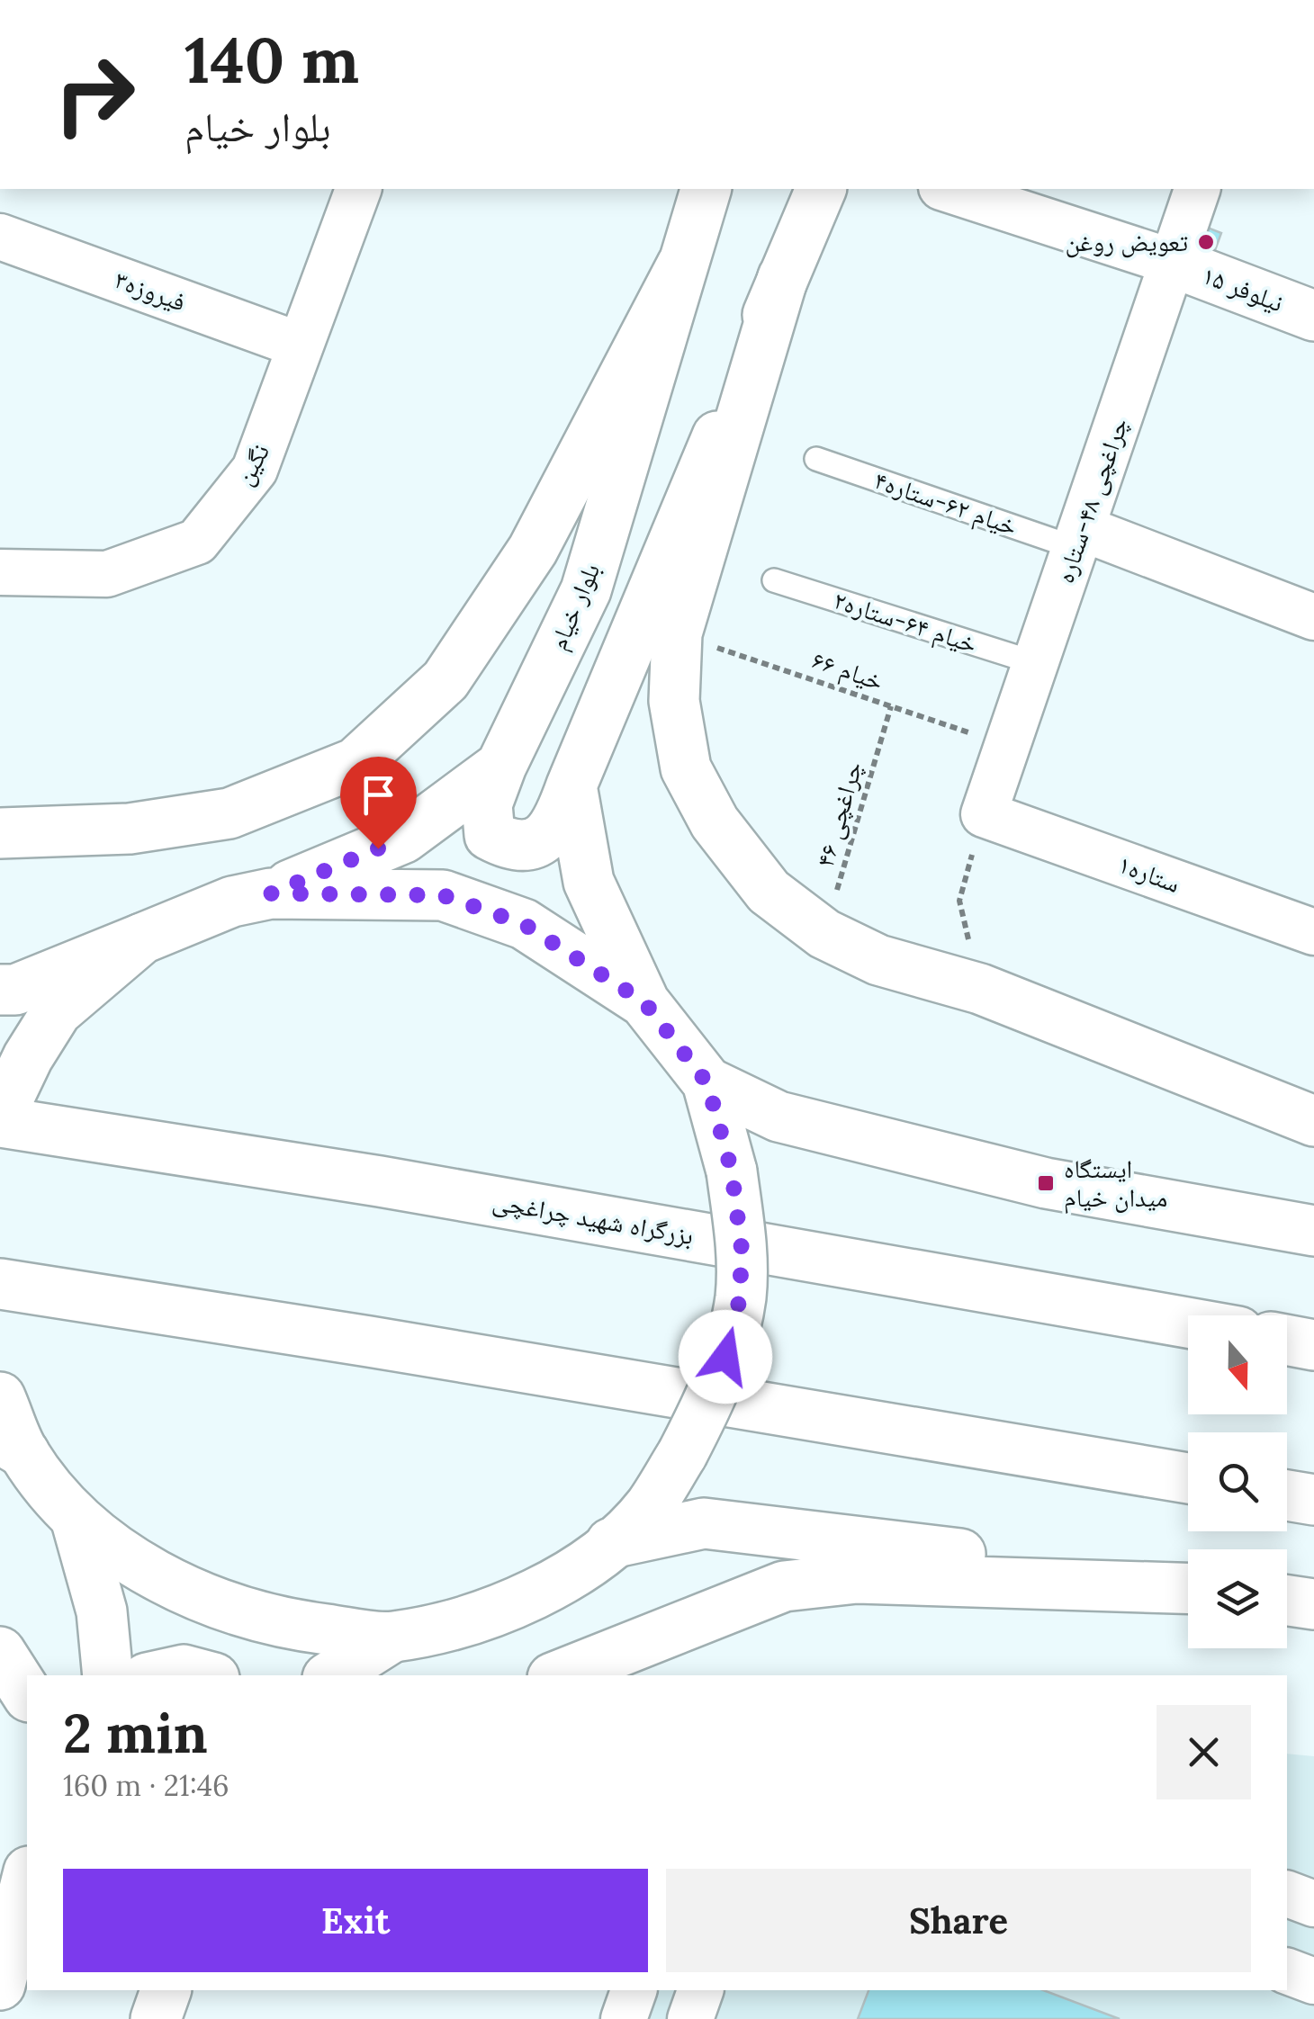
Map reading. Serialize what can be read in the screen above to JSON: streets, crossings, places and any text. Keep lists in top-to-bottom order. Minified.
{"streets":{"main road":["نیلوفر ۱۵","بلوار خیام","بزرگراه شهید چراغچی"],"street":["فیروزه۳","نگین","چراغچی ۴۸-ستاره","ستاره۱"],"lane":["خیام ۶۲-ستاره۴","خیام ۶۴-ستاره۲"],"path":["خیام ۶۶","چراغچی ۴۶"]},"crossings":[["نیلوفر ۱۵","چراغچی ۴۸-ستاره"],["فیروزه۳","نگین"],["چراغچی ۴۸-ستاره","خیام ۶۲-ستاره۴"],["چراغچی ۴۸-ستاره","خیام ۶۴-ستاره۲"],["چراغچی ۴۸-ستاره","خیام ۶۶"],["چراغچی ۴۸-ستاره","ستاره۱"],["خیام ۶۶","چراغچی ۴۶"]],"places":{"other":["تعویض روغن"],"transit":["ایستگاه میدان خیام"]},"north":"bottom","page":{"turn":["140 m","بلوار خیام"],"heading":["2 min","160 m · 21:46"],"buttons":["Exit","Share"]}}
